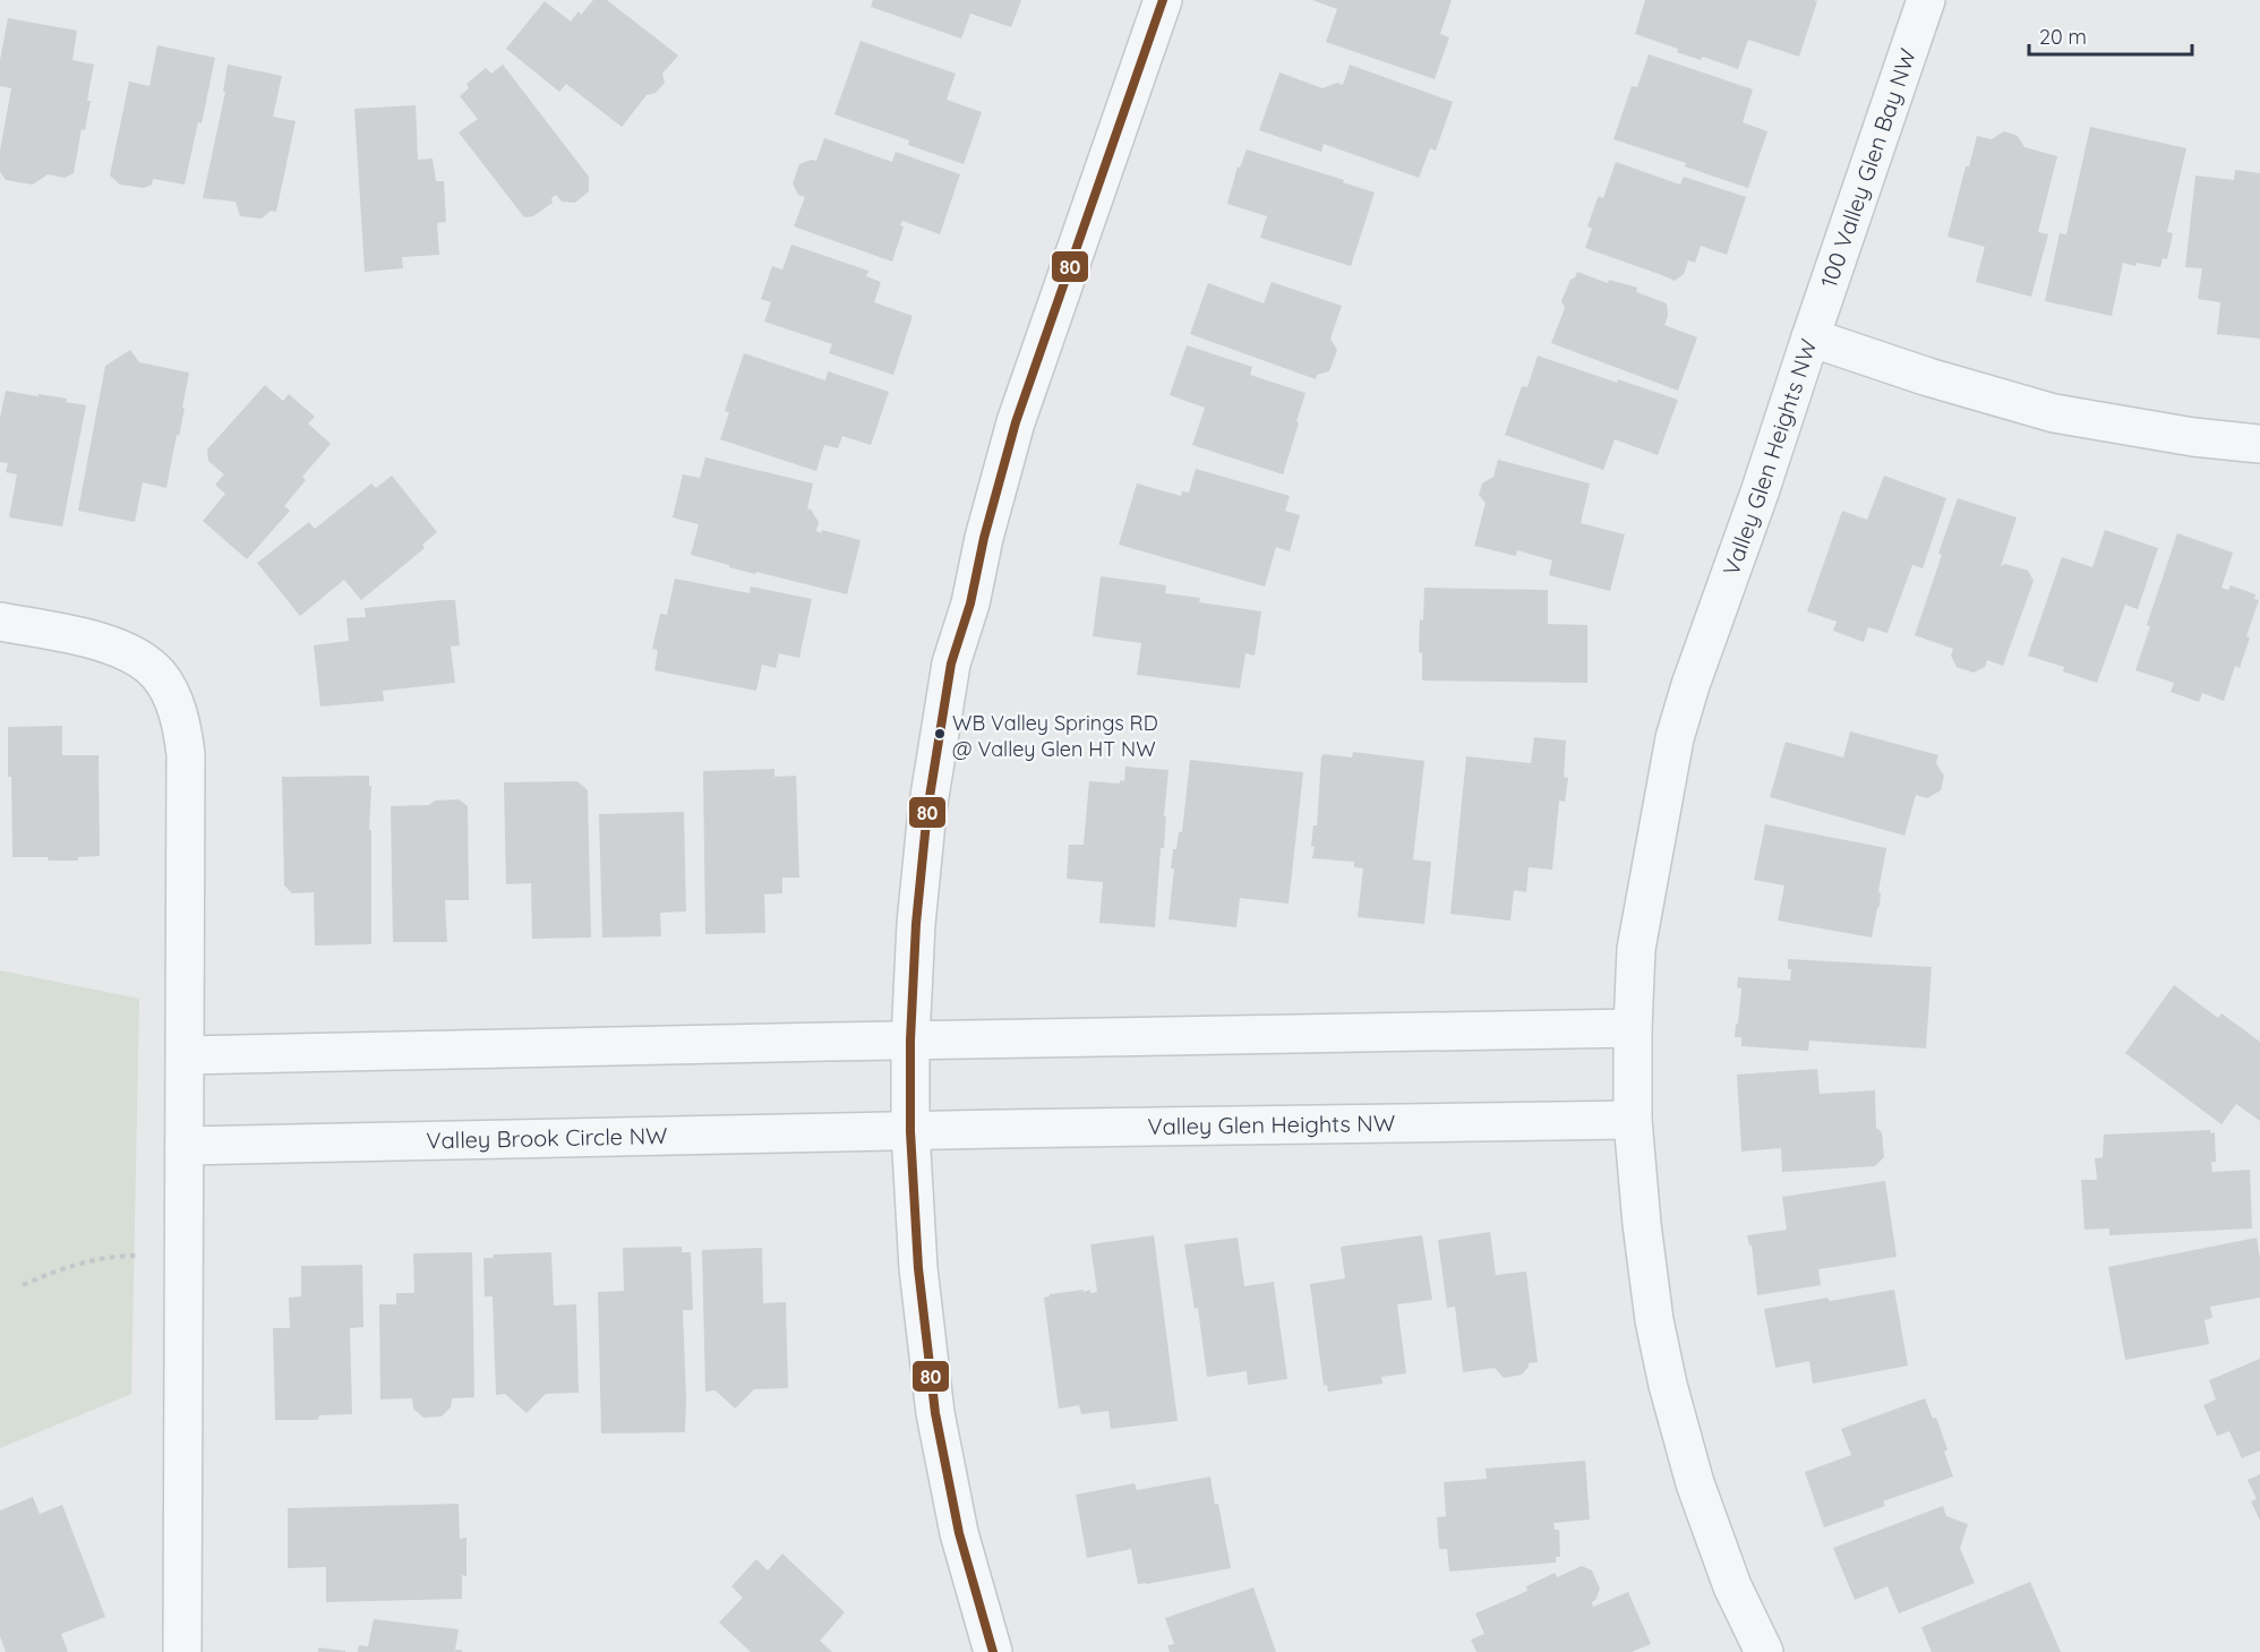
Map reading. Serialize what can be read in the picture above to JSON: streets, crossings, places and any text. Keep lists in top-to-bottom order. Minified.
{"streets":{"street":["100 Valley Glen Bay NW","Valley Glen Heights NW","Valley Brook Circle NW"]},"crossings":[["100 Valley Glen Bay NW","Valley Glen Heights NW"],["Valley Glen Heights NW","Valley Brook Circle NW"]],"places":["WB Valley Springs RD @ Valley Glen HT NW"],"lines":["transit line 80"],"scale_bar":"20 m"}
